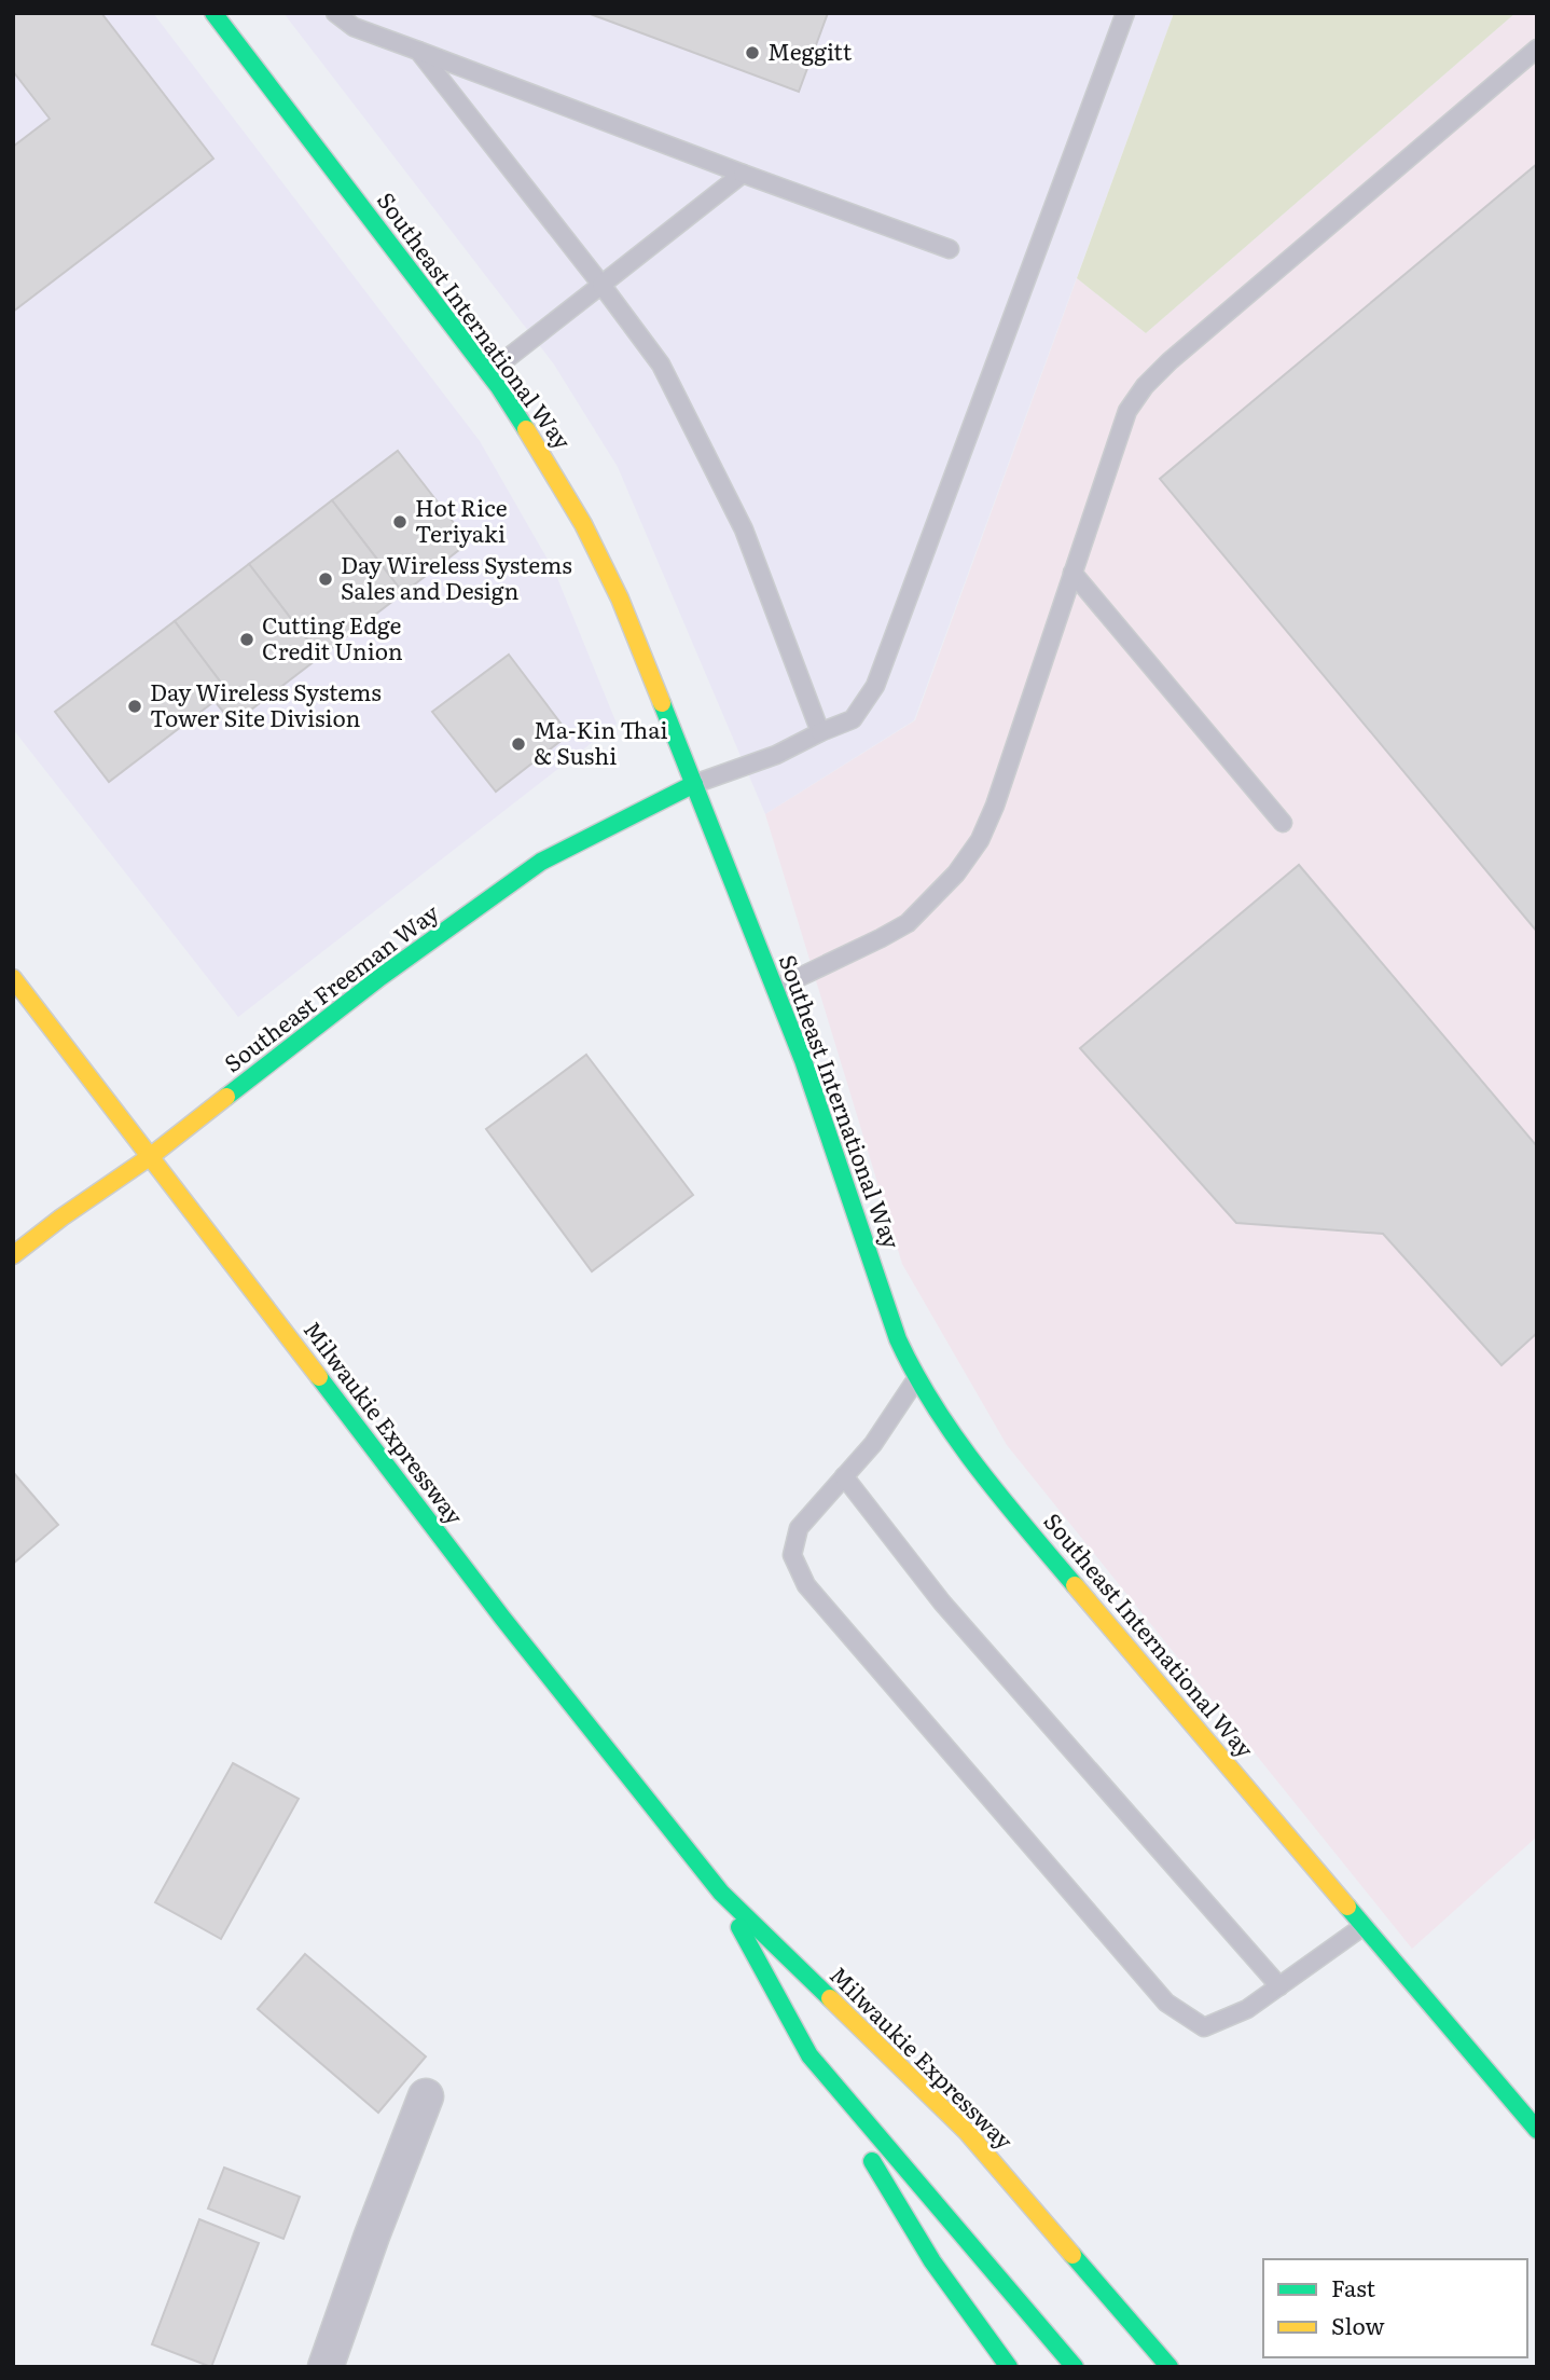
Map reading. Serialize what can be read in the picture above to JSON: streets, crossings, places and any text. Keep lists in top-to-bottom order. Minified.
{"streets":{"main road":["Southeast International Way","Southeast Freeman Way","Milwaukie Expressway"]},"crossings":[["Southeast International Way","Southeast Freeman Way"],["Southeast Freeman Way","Milwaukie Expressway"]],"places":["Meggitt","Hot Rice Teriyaki","Day Wireless Systems Sales and Design","Cutting Edge Credit Union","Day Wireless Systems Tower Site Division","Ma-Kin Thai & Sushi"],"legend":["Fast","Slow"]}
